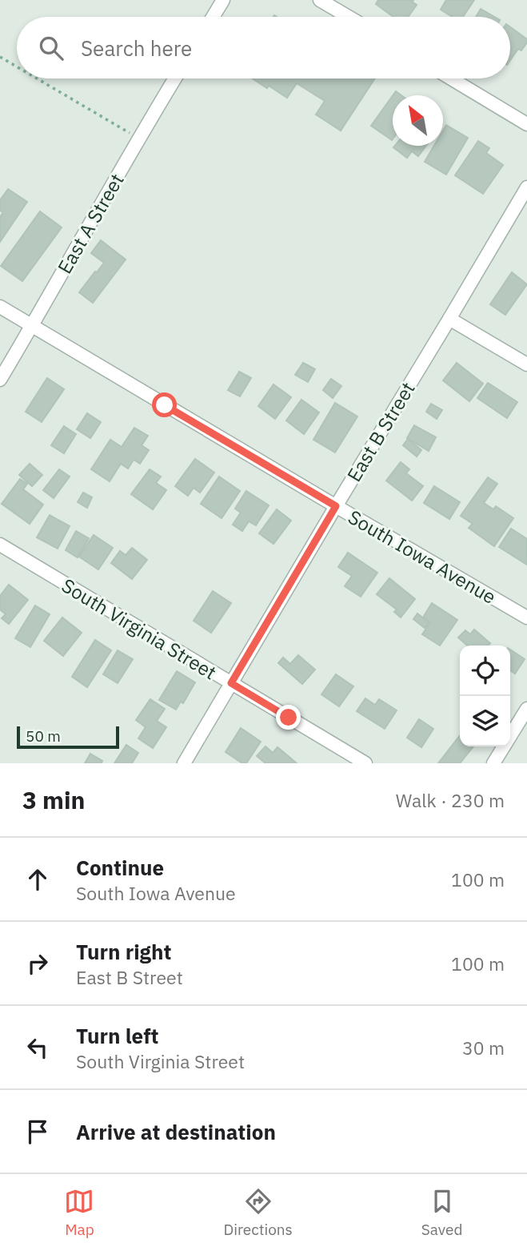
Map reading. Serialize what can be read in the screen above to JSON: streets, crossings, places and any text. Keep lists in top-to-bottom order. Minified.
{"streets":{"street":["East A Street","East B Street","South Iowa Avenue","South Virginia Street"]},"crossings":[["East A Street","South Iowa Avenue"],["East B Street","South Iowa Avenue"],["East B Street","South Virginia Street"]],"scale_bar":"50 m","north":"top left","page":{"search":"Search here","scale":"50 m","heading":["3 min","Walk · 230 m"],"list":[["Continue","South Iowa Avenue","100 m"],["Turn right","East B Street","100 m"],["Turn left","South Virginia Street","30 m"],"Arrive at destination"],"nav":["Map","Directions","Saved"]}}
